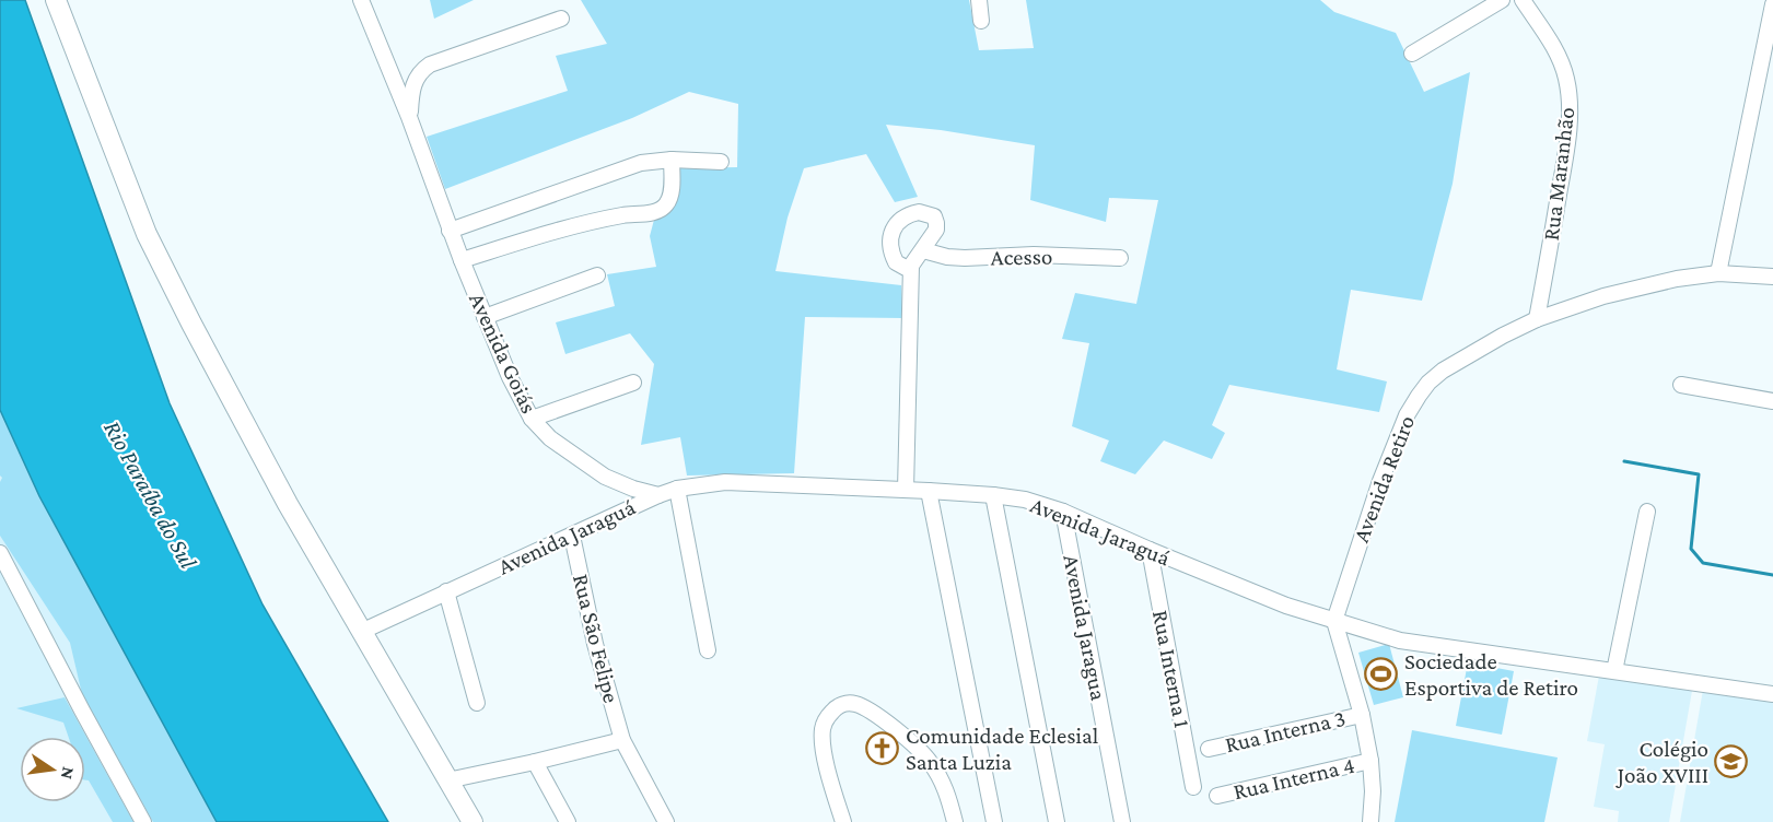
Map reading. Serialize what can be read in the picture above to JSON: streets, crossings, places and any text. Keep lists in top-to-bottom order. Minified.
{"streets":{"street":["Rua Maranhão","Acesso","Avenida Goiás","Avenida Retiro","Avenida Jaraguá","Avenida Jaragua","Rua São Felipe","Rua Interna 1","Rua Interna 3","Rua Interna 4"]},"crossings":[["Rua Maranhão","Avenida Retiro"],["Avenida Goiás","Avenida Jaraguá"],["Avenida Retiro","Avenida Jaraguá"],["Avenida Jaraguá","Avenida Jaragua"],["Avenida Jaraguá","Rua São Felipe"],["Avenida Jaraguá","Rua Interna 1"]],"water":["Rio Paraíba do Sul"],"places":{"sports":["Sociedade Esportiva de Retiro"],"church":["Comunidade Eclesial Santa Luzia"],"school or university":["Colégio João XVIII"]},"north":"right"}
